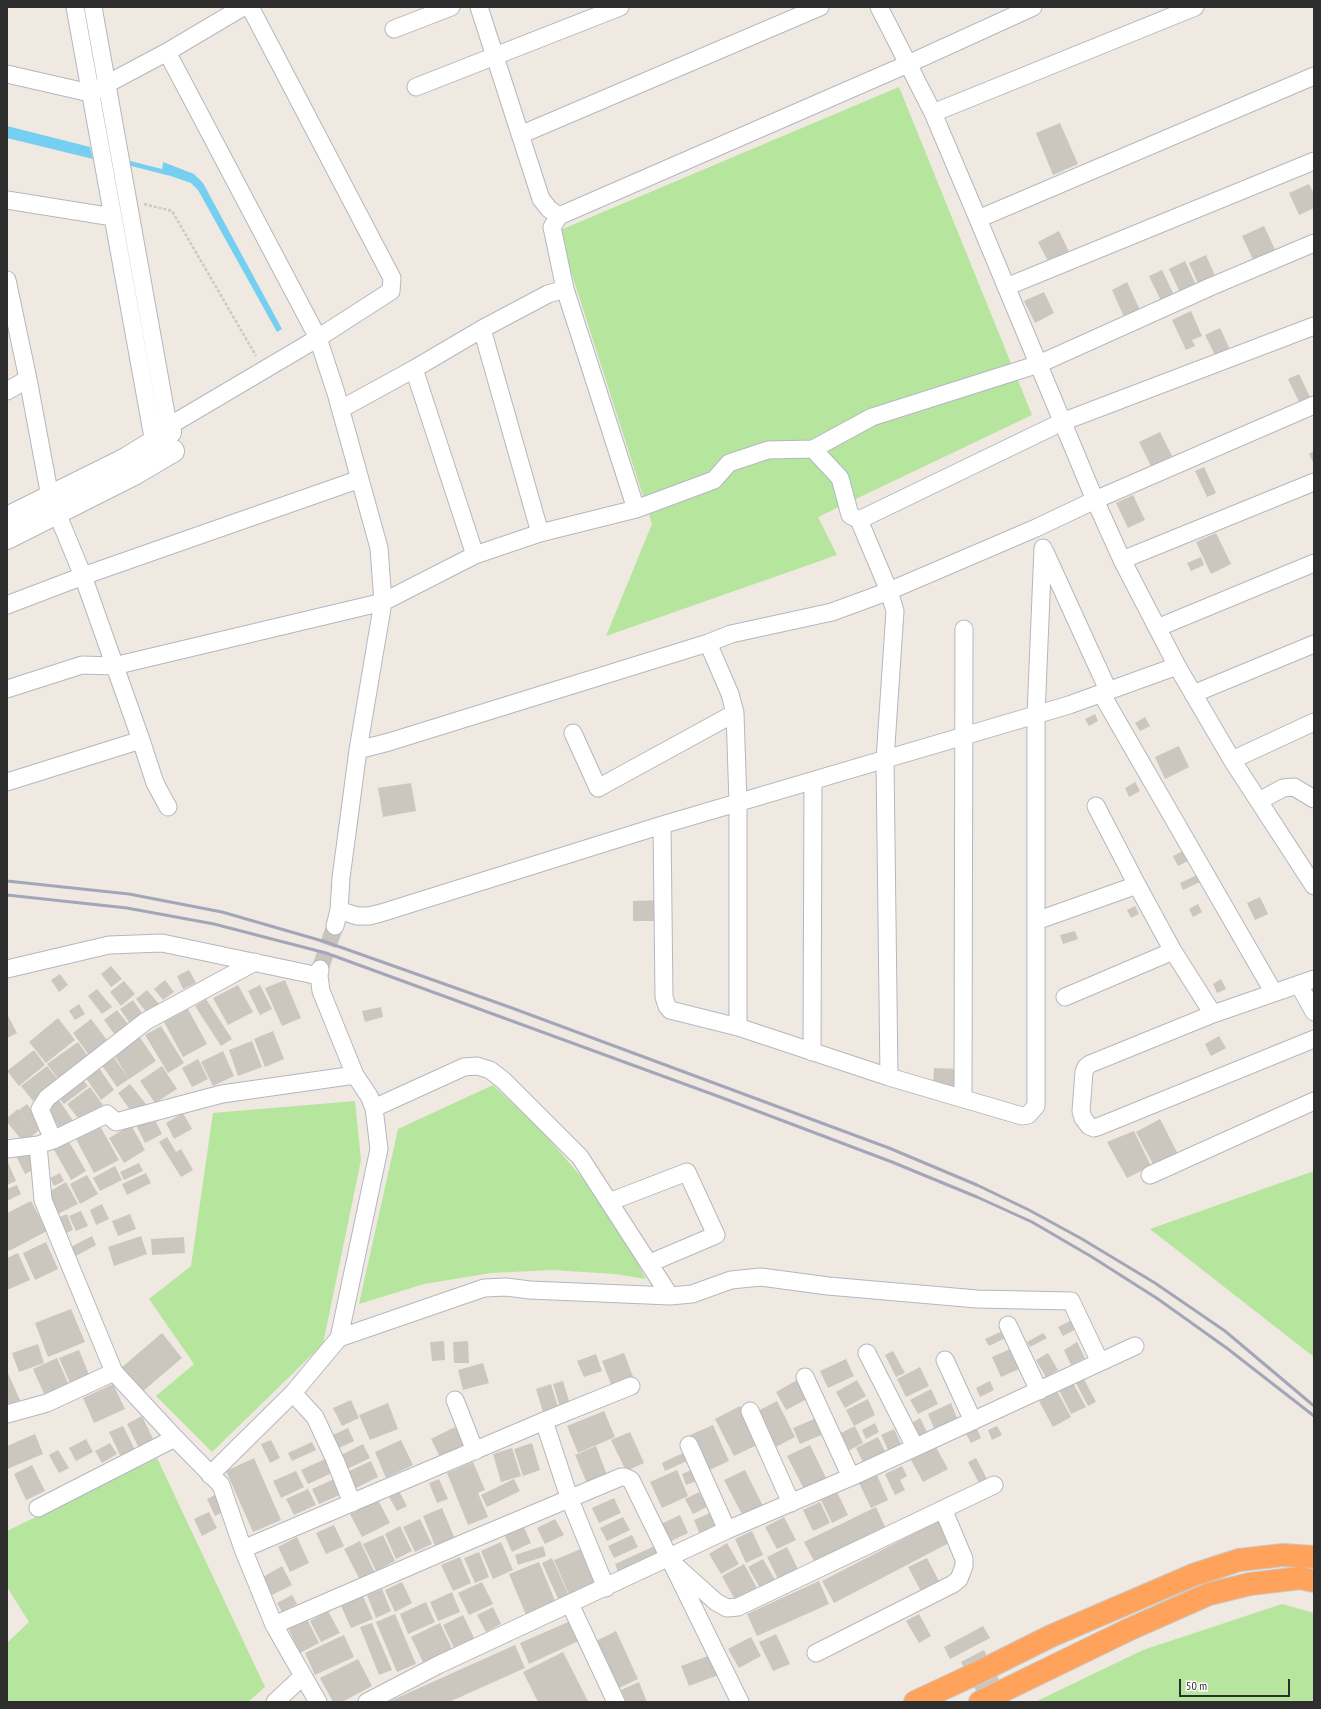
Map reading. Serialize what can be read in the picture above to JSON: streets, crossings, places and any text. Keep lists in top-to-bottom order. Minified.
{"scale_bar":"50 m"}
